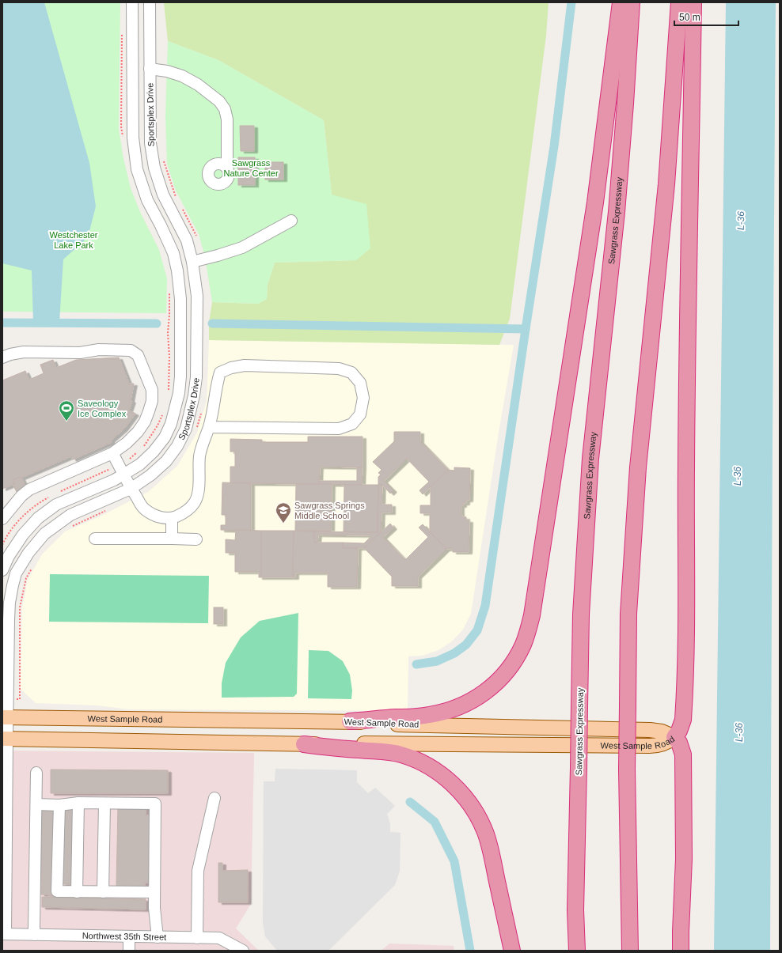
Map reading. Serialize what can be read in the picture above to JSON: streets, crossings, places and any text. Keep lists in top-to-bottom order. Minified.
{"streets":{"highway":["Sawgrass Expressway"],"main road":["West Sample Road"],"street":["Sportsplex Drive","Northwest 35th Street"]},"crossings":[["Sportsplex Drive","West Sample Road"],["Sportsplex Drive","Northwest 35th Street"]],"water":["L-36"],"parks":["Sawgrass Nature Center","Westchester Lake Park"],"places":{"sports":["Saveology Ice Complex"],"school or university":["Sawgrass Springs Middle School"]},"scale_bar":"50 m"}
